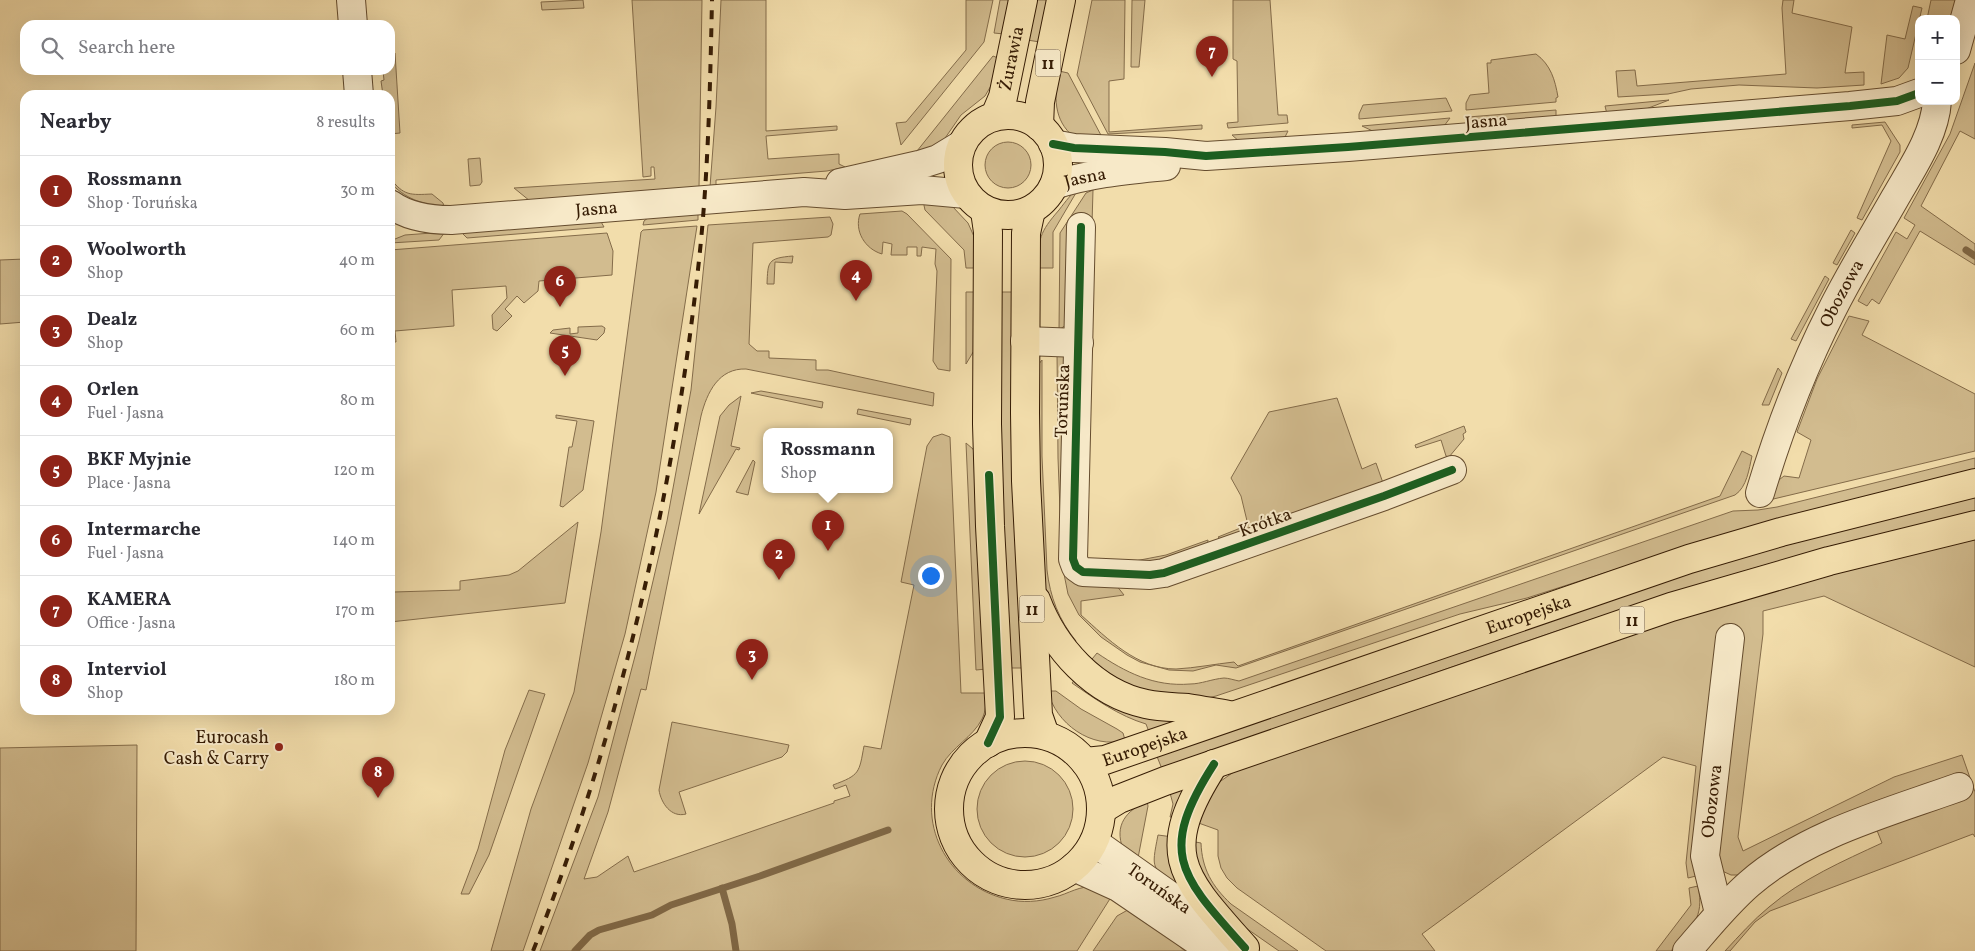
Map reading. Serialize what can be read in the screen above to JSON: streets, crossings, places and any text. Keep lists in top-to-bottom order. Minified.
{"streets":{"main road":["Żurawia","11","Toruńska","Europejska"],"street":["Jasna","Obozowa","Krótka"]},"crossings":[["Żurawia","11"],["Żurawia","Jasna"],["Żurawia","Toruńska"],["11","Jasna"],["11","Toruńska"],["11","Europejska"],["Jasna","Toruńska"],["Toruńska","Krótka"],["Toruńska","Europejska"]],"places":["Eurocash Cash & Carry"],"page":{"map_buttons":["+","−"],"search":"Search here","pins":["7","4","6","5","1","2","3","8"],"heading":["Nearby","8 results"],"list":[{"mark":"1","name":"Rossmann","note":"Shop · Toruńska","value":"30 m"},{"mark":"2","name":"Woolworth","note":"Shop","value":"40 m"},{"mark":"3","name":"Dealz","note":"Shop","value":"60 m"},{"mark":"4","name":"Orlen","note":"Fuel · Jasna","value":"80 m"},{"mark":"5","name":"BKF Myjnie","note":"Place · Jasna","value":"120 m"},{"mark":"6","name":"Intermarche","note":"Fuel · Jasna","value":"140 m"},{"mark":"7","name":"KAMERA","note":"Office · Jasna","value":"170 m"},{"mark":"8","name":"Interviol","note":"Shop","value":"180 m"}],"popup":["Rossmann","Shop"]}}
